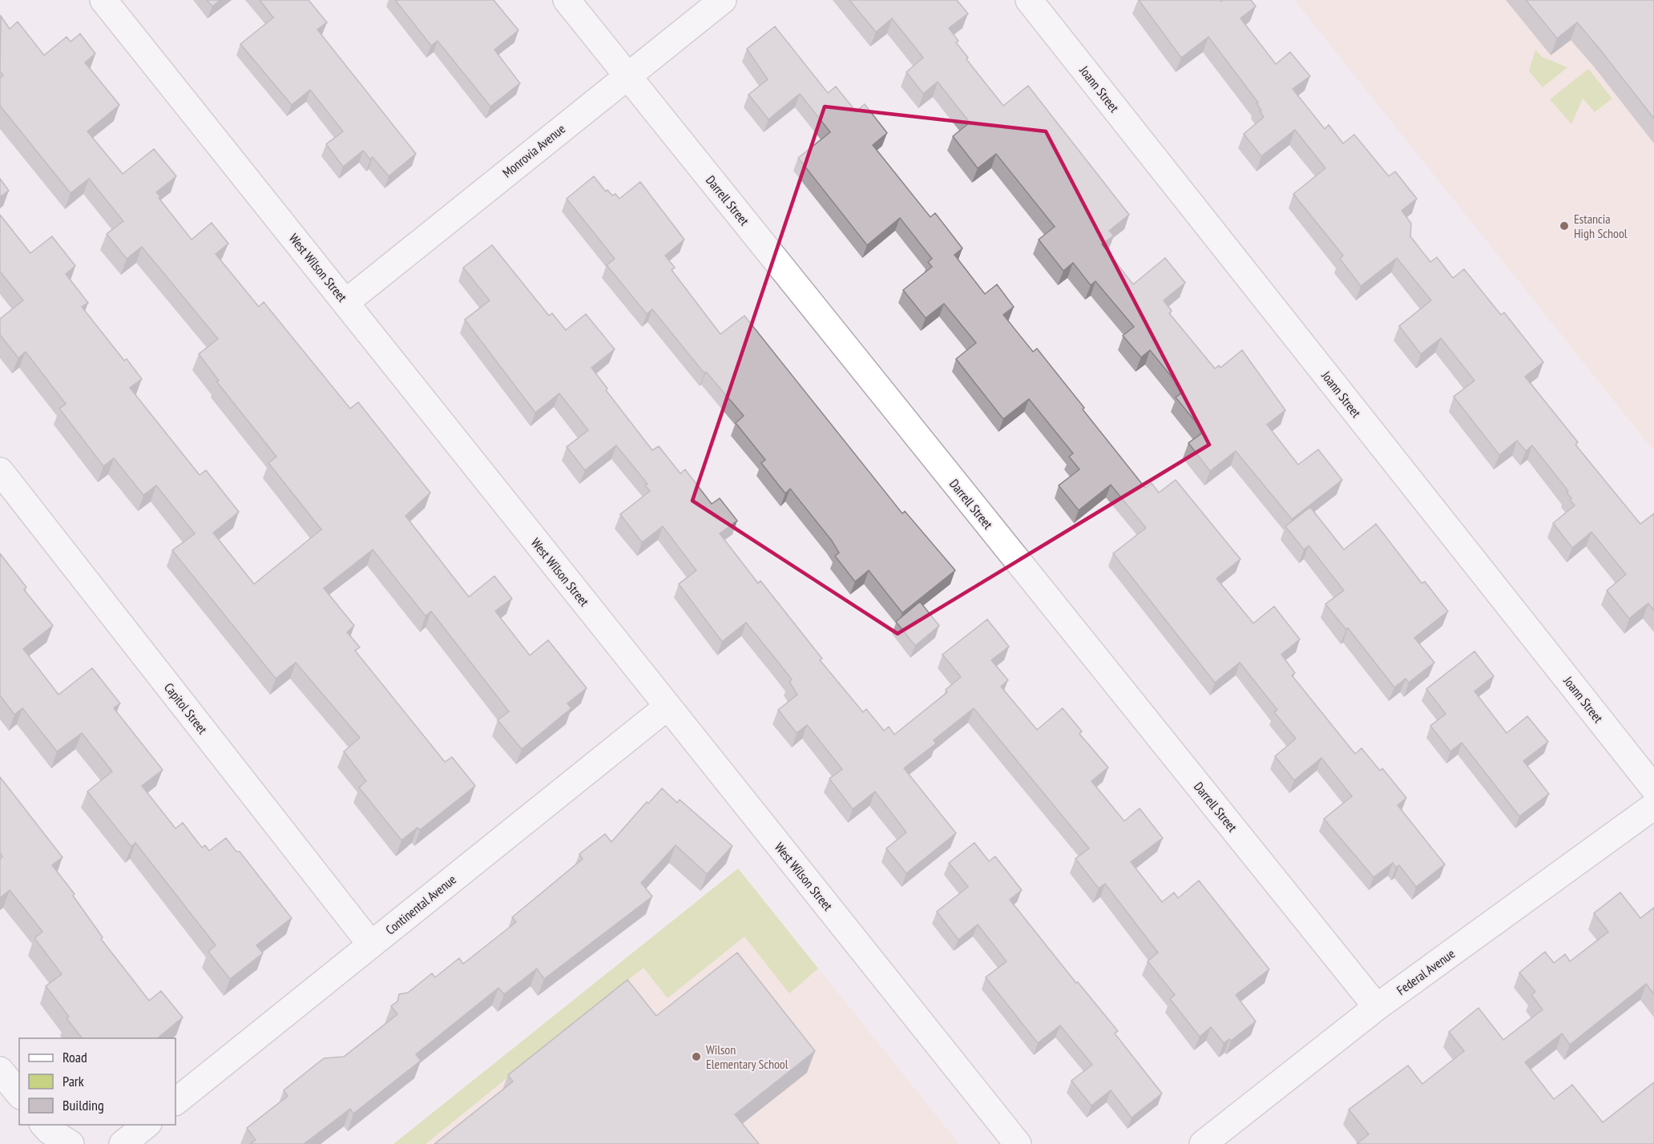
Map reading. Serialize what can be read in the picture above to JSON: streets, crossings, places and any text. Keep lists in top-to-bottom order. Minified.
{"streets":{"street":["Joann Street","Monrovia Avenue","Darrell Street","West Wilson Street","Capitol Street","Continental Avenue","Federal Avenue"]},"crossings":[["Monrovia Avenue","Darrell Street"],["Monrovia Avenue","West Wilson Street"],["Darrell Street","Federal Avenue"],["West Wilson Street","Continental Avenue"],["Capitol Street","Continental Avenue"]],"places":["Estancia High School","Wilson Elementary School"],"legend":["Road","Park","Building"]}
